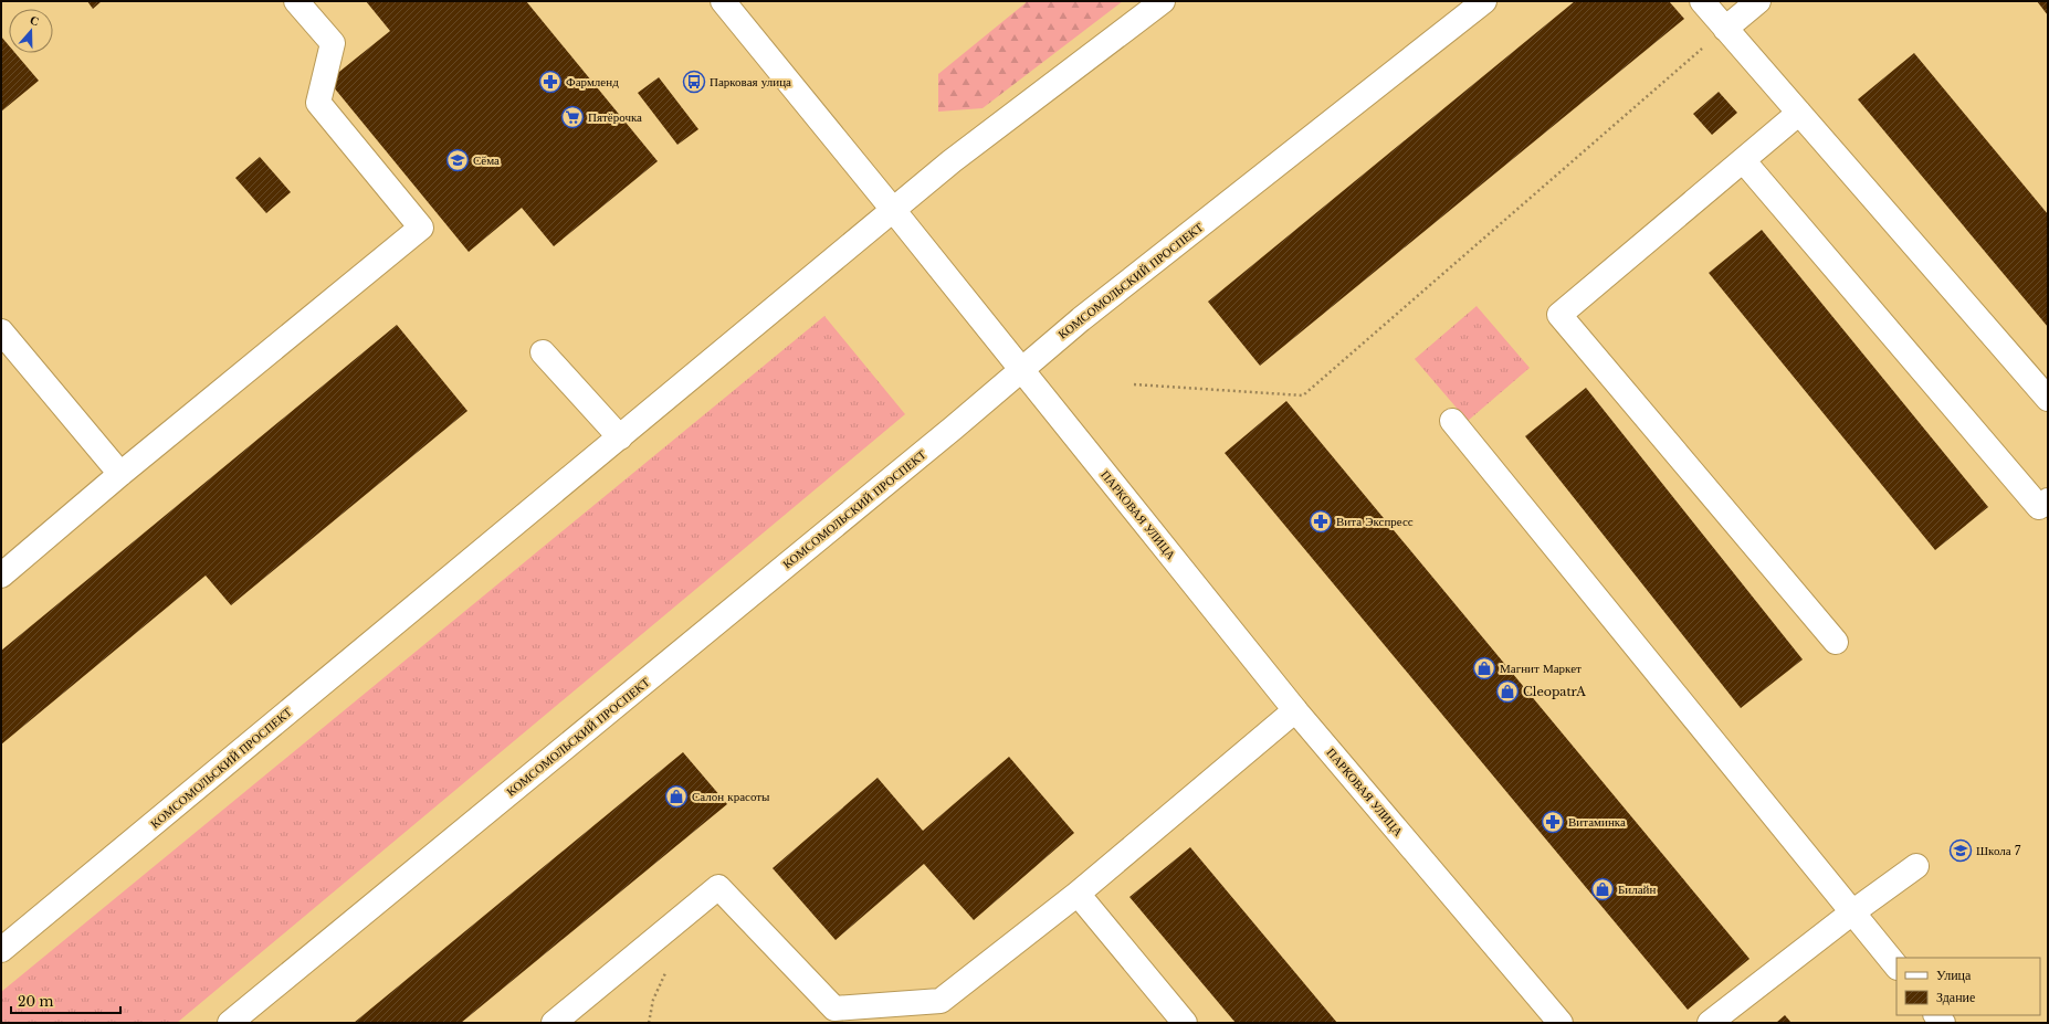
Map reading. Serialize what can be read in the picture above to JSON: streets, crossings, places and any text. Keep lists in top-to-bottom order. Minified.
{"streets":{"main road":["КОМСОМОЛЬСКИЙ ПРОСПЕКТ","ПАРКОВАЯ УЛИЦА"]},"crossings":[["КОМСОМОЛЬСКИЙ ПРОСПЕКТ","ПАРКОВАЯ УЛИЦА"]],"places":{"pharmacy":["Фармленд","Вита Экспресс","Витаминка"],"bus stop":["Парковая улица"],"supermarket":["Пятёрочка"],"school or university":["Сёма","Школа 7"],"shop":["Магнит Маркет","CleopatrA","Салон красоты","Билайн"]},"legend":["Улица","Здание"],"scale_bar":"20 m","north":"top"}
